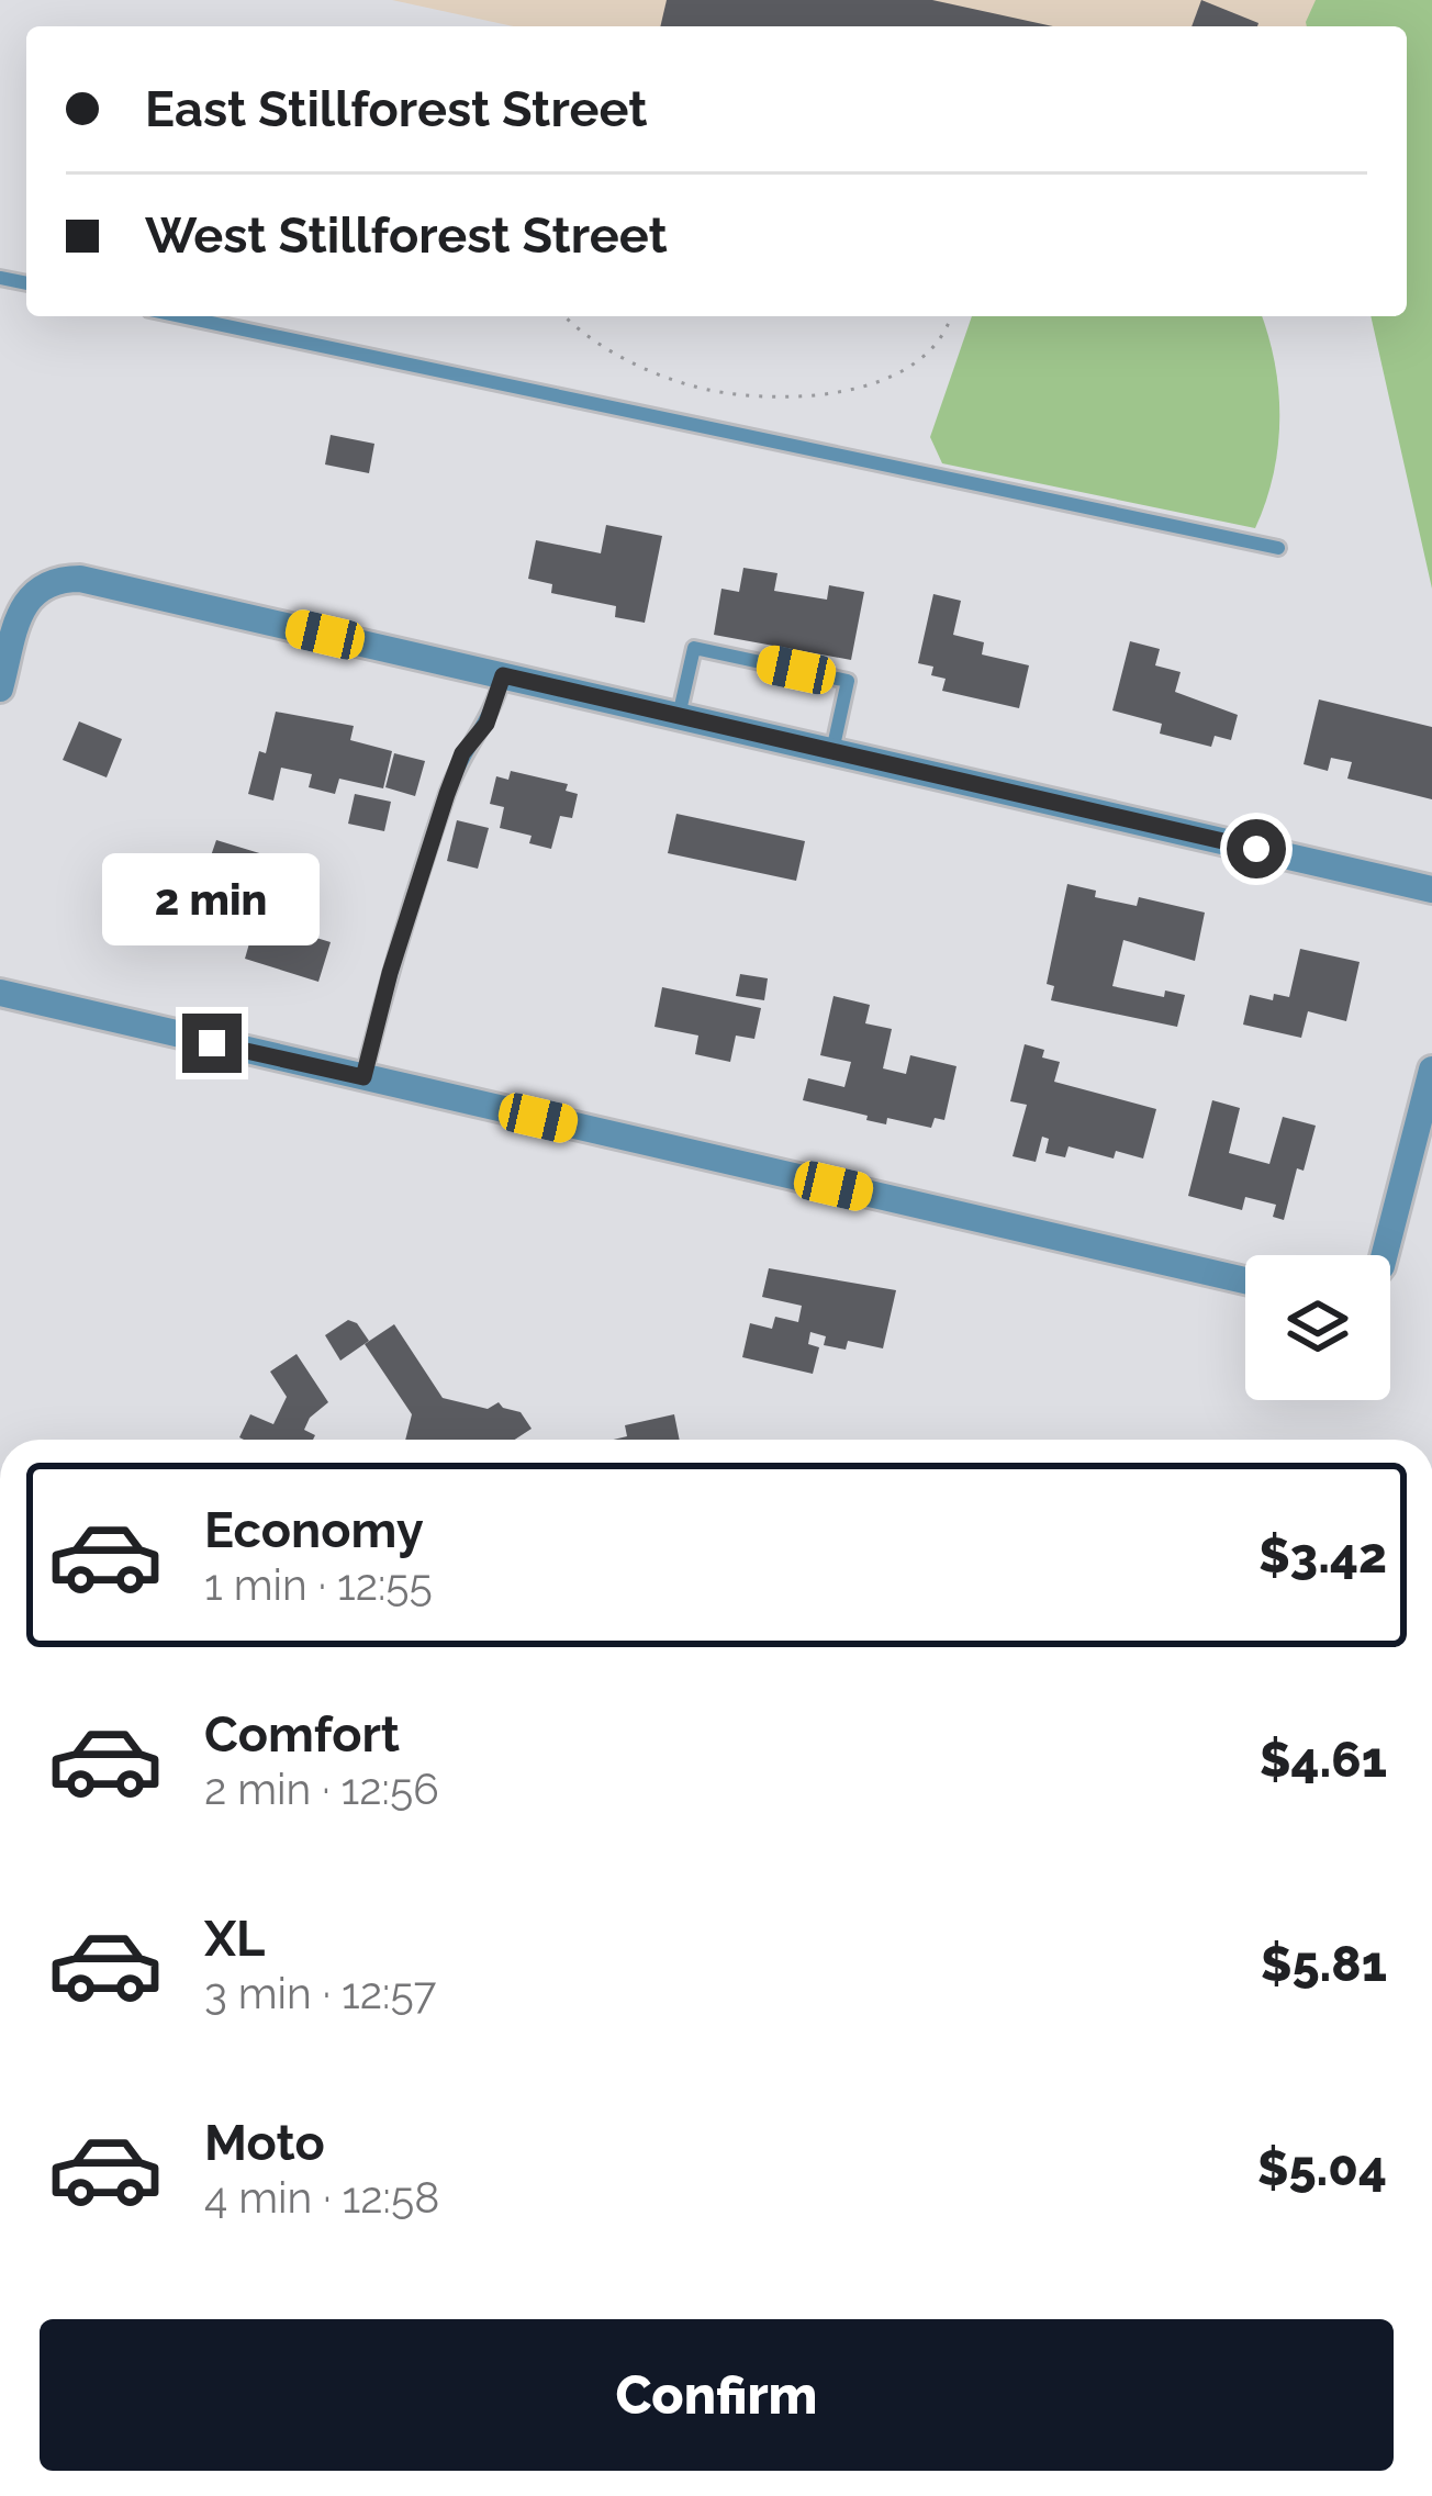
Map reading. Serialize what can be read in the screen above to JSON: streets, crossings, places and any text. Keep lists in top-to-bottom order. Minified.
{"page":{"banner":["East Stillforest Street","West Stillforest Street"],"bubble":"2 min","list":[{"name":"Economy","note":"1 min · 12:55","value":"$3.42"},{"name":"Comfort","note":"2 min · 12:56","value":"$4.61"},{"name":"XL","note":"3 min · 12:57","value":"$5.81"},{"name":"Moto","note":"4 min · 12:58","value":"$5.04"}],"buttons":"Confirm"}}
